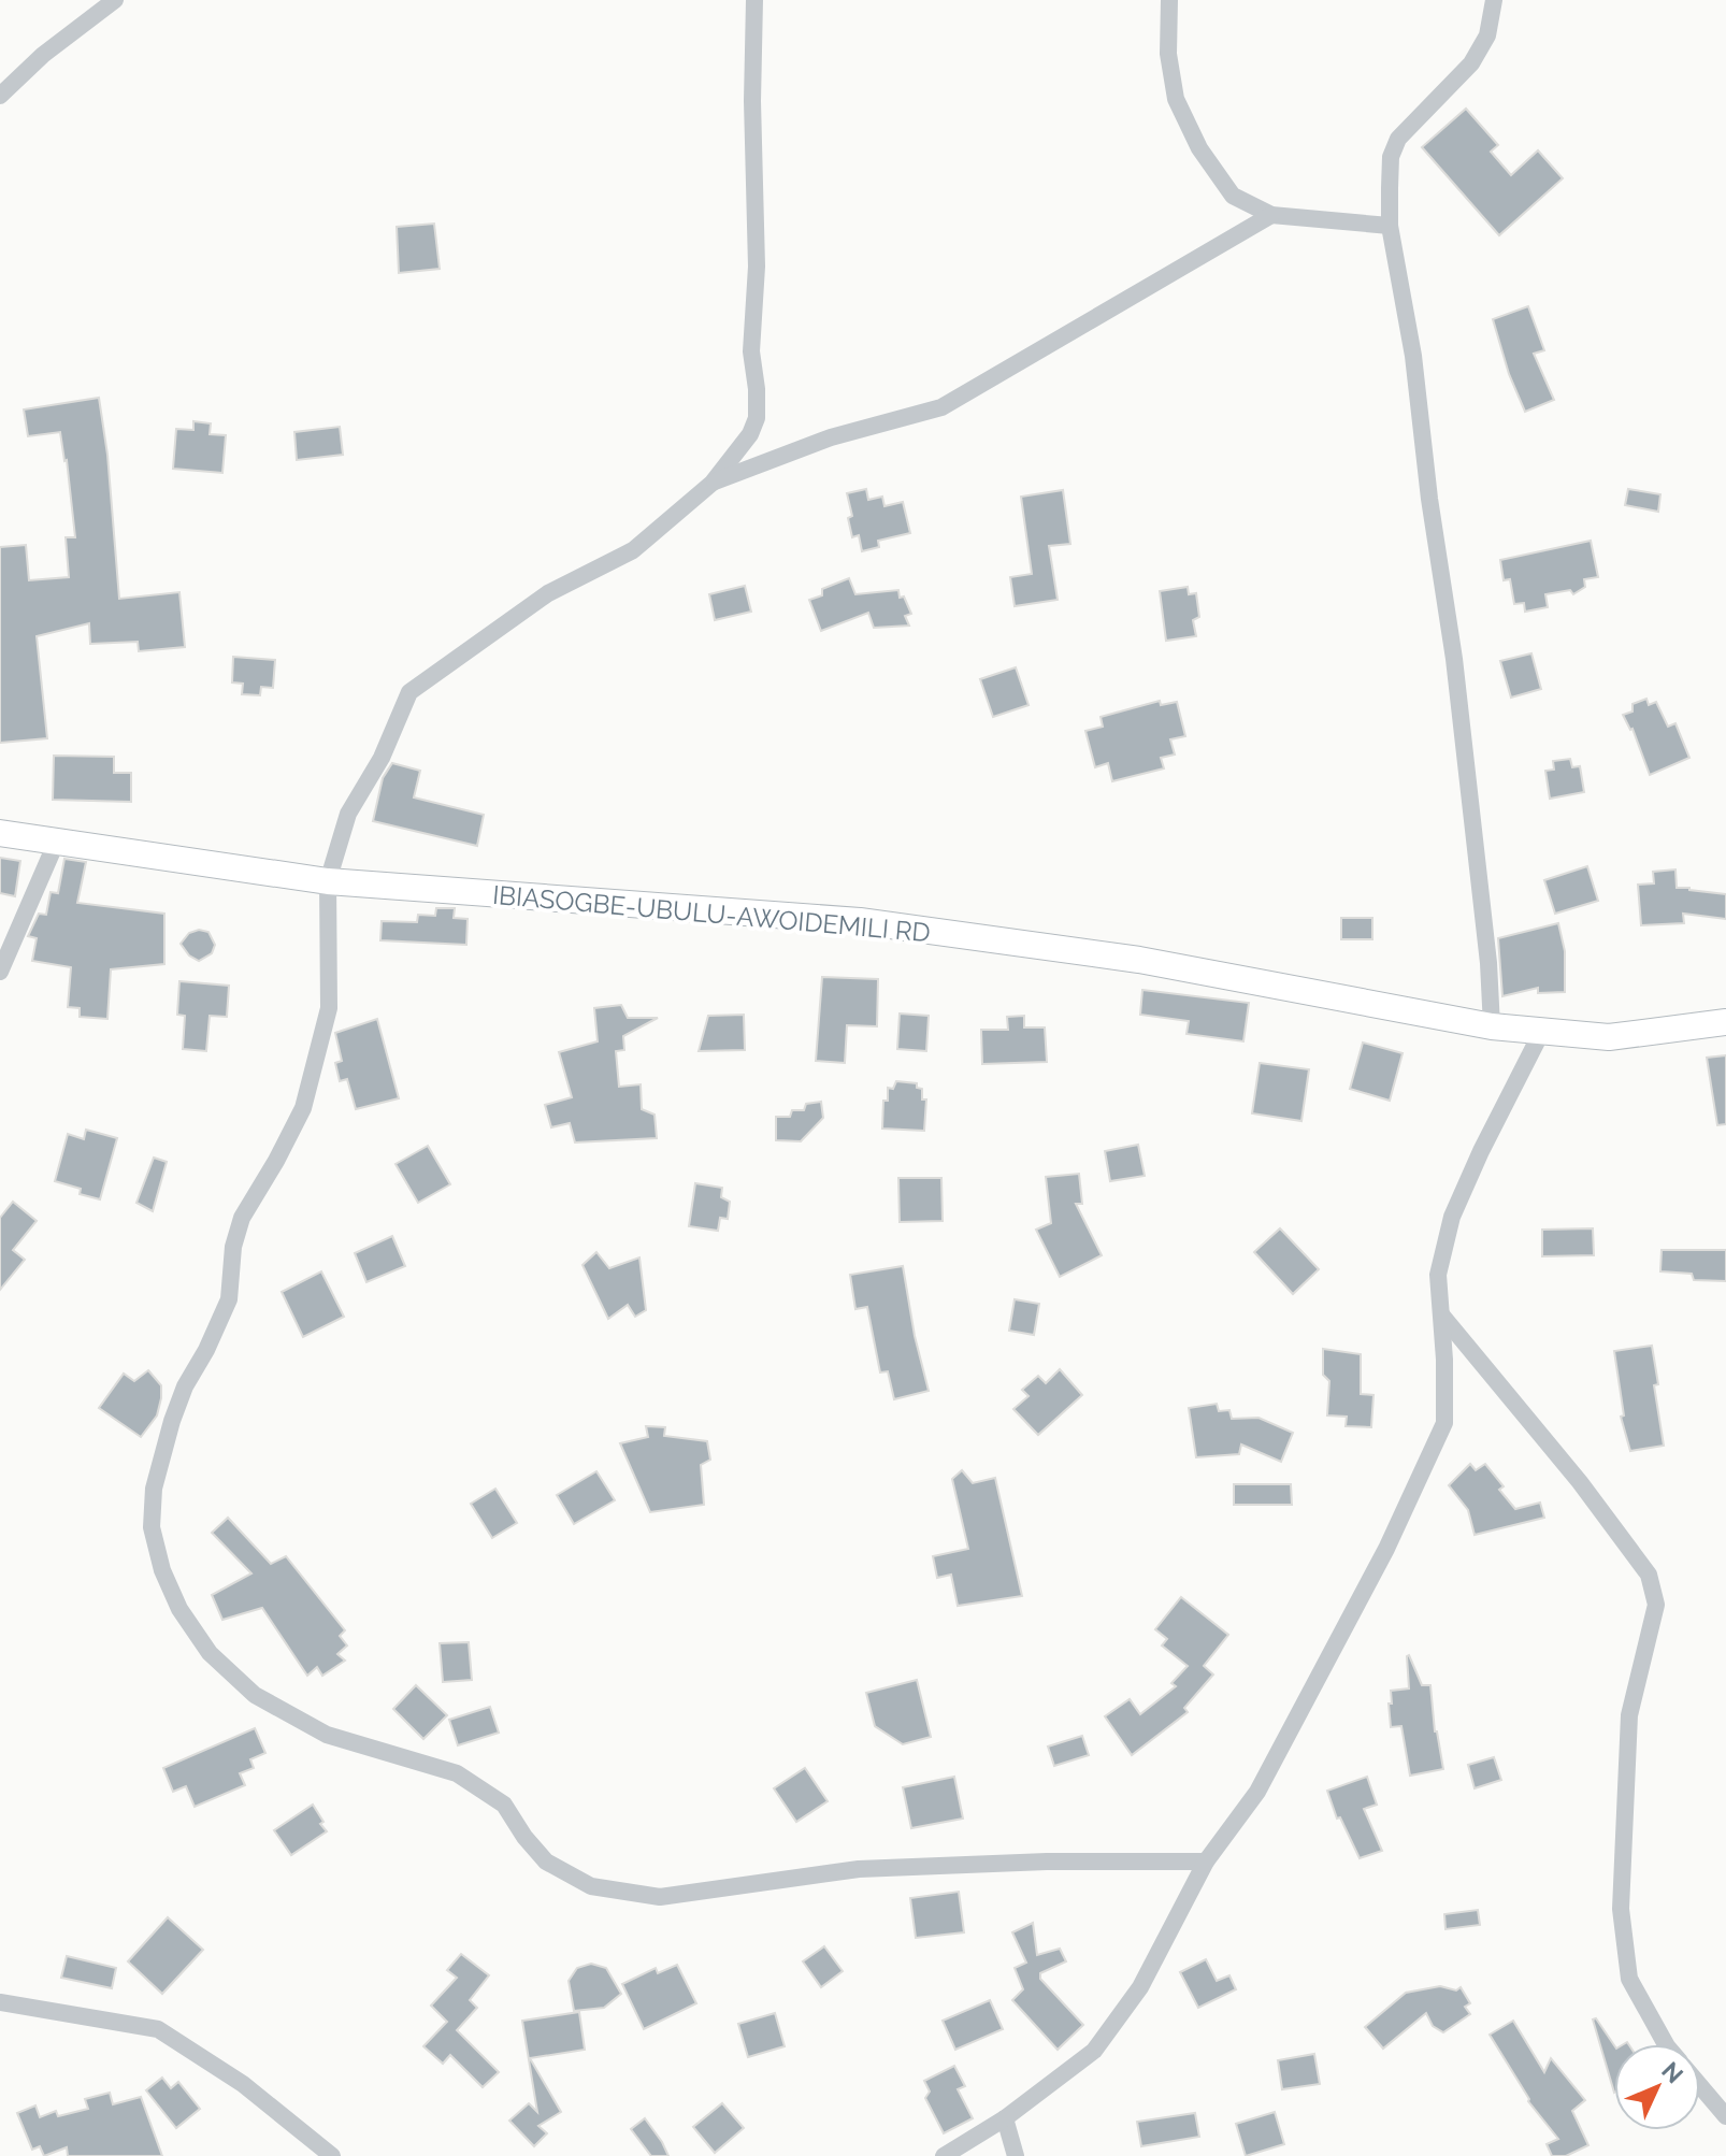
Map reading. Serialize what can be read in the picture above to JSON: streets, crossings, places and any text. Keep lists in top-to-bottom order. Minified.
{"streets":{"street":["IBIASOGBE-UBULU-AWOIDEMILI RD"]},"north":"top right"}
